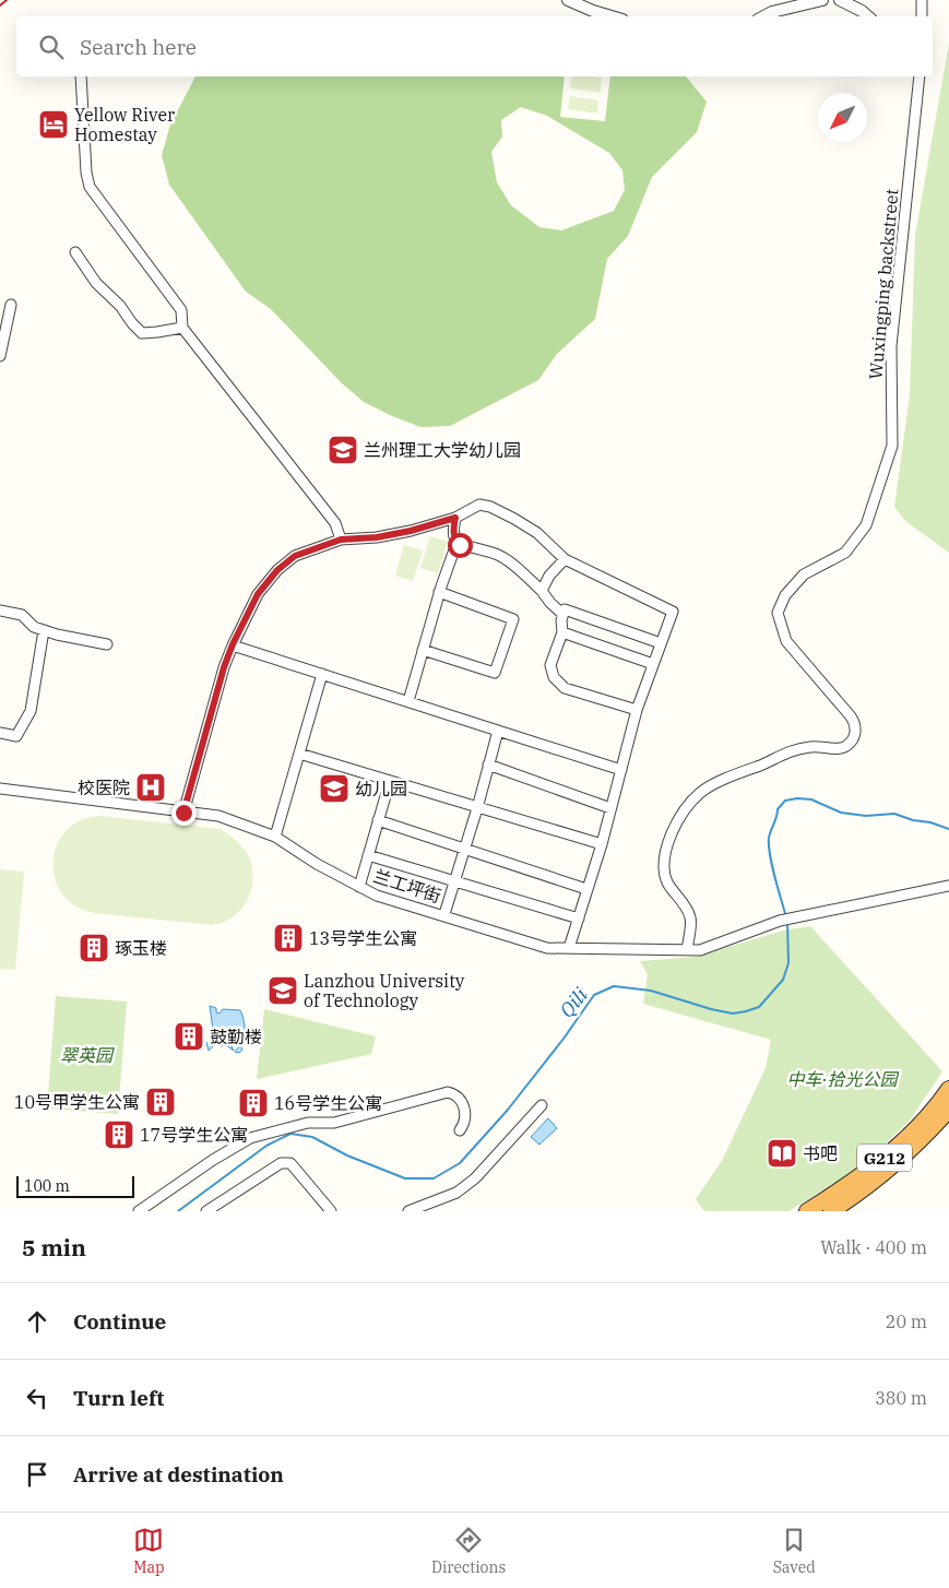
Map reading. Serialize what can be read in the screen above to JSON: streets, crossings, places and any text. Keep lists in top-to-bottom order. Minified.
{"streets":{"highway":["G212"],"street":["Wuxingping backstreet","兰工坪街"]},"crossings":[["Wuxingping backstreet","兰工坪街"]],"water":["Qili"],"parks":["翠英园","中车·拾光公园"],"places":{"hotel":["Yellow River Homestay"],"school or university":["兰州理工大学幼儿园","幼儿园","Lanzhou University of Technology"],"hospital":["校医院"],"building":["13号学生公寓","琢玉楼","鼓勤楼","10号甲学生公寓","16号学生公寓","17号学生公寓"],"library":["书吧"]},"scale_bar":"100 m","north":"bottom left","page":{"search":"Search here","scale":"100 m","heading":["5 min","Walk · 400 m"],"list":[["Continue","20 m"],["Turn left","380 m"],"Arrive at destination"],"nav":["Map","Directions","Saved"]}}
